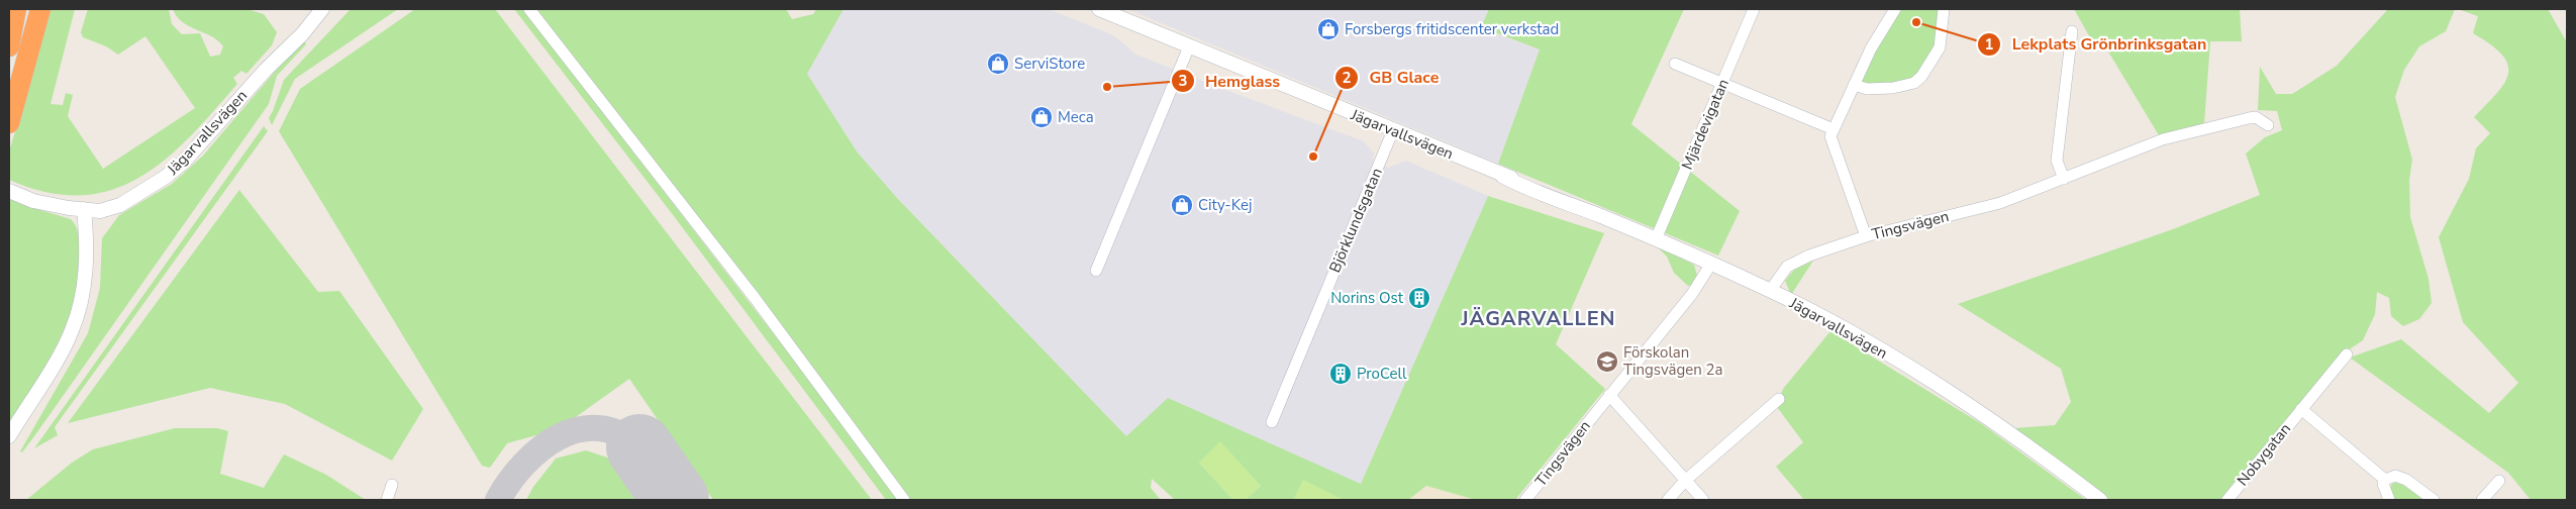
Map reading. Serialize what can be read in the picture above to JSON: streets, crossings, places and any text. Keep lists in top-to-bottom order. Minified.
{"streets":{"street":["Mjärdevigatan","Jägarvallsvägen","Björklundsgatan","Tingsvägen","Nobygatan"]},"crossings":[["Mjärdevigatan","Jägarvallsvägen"],["Jägarvallsvägen","Björklundsgatan"],["Jägarvallsvägen","Tingsvägen"]],"districts":["JÄGARVALLEN"],"places":{"other":["Lekplats Grönbrinksgatan","Hemglass","GB Glace"],"shop":["Forsbergs fritidscenter verkstad","ServiStore","Meca","City-Kej"],"building":["Norins Ost","ProCell"],"school or university":["Förskolan Tingsvägen 2a"]}}
